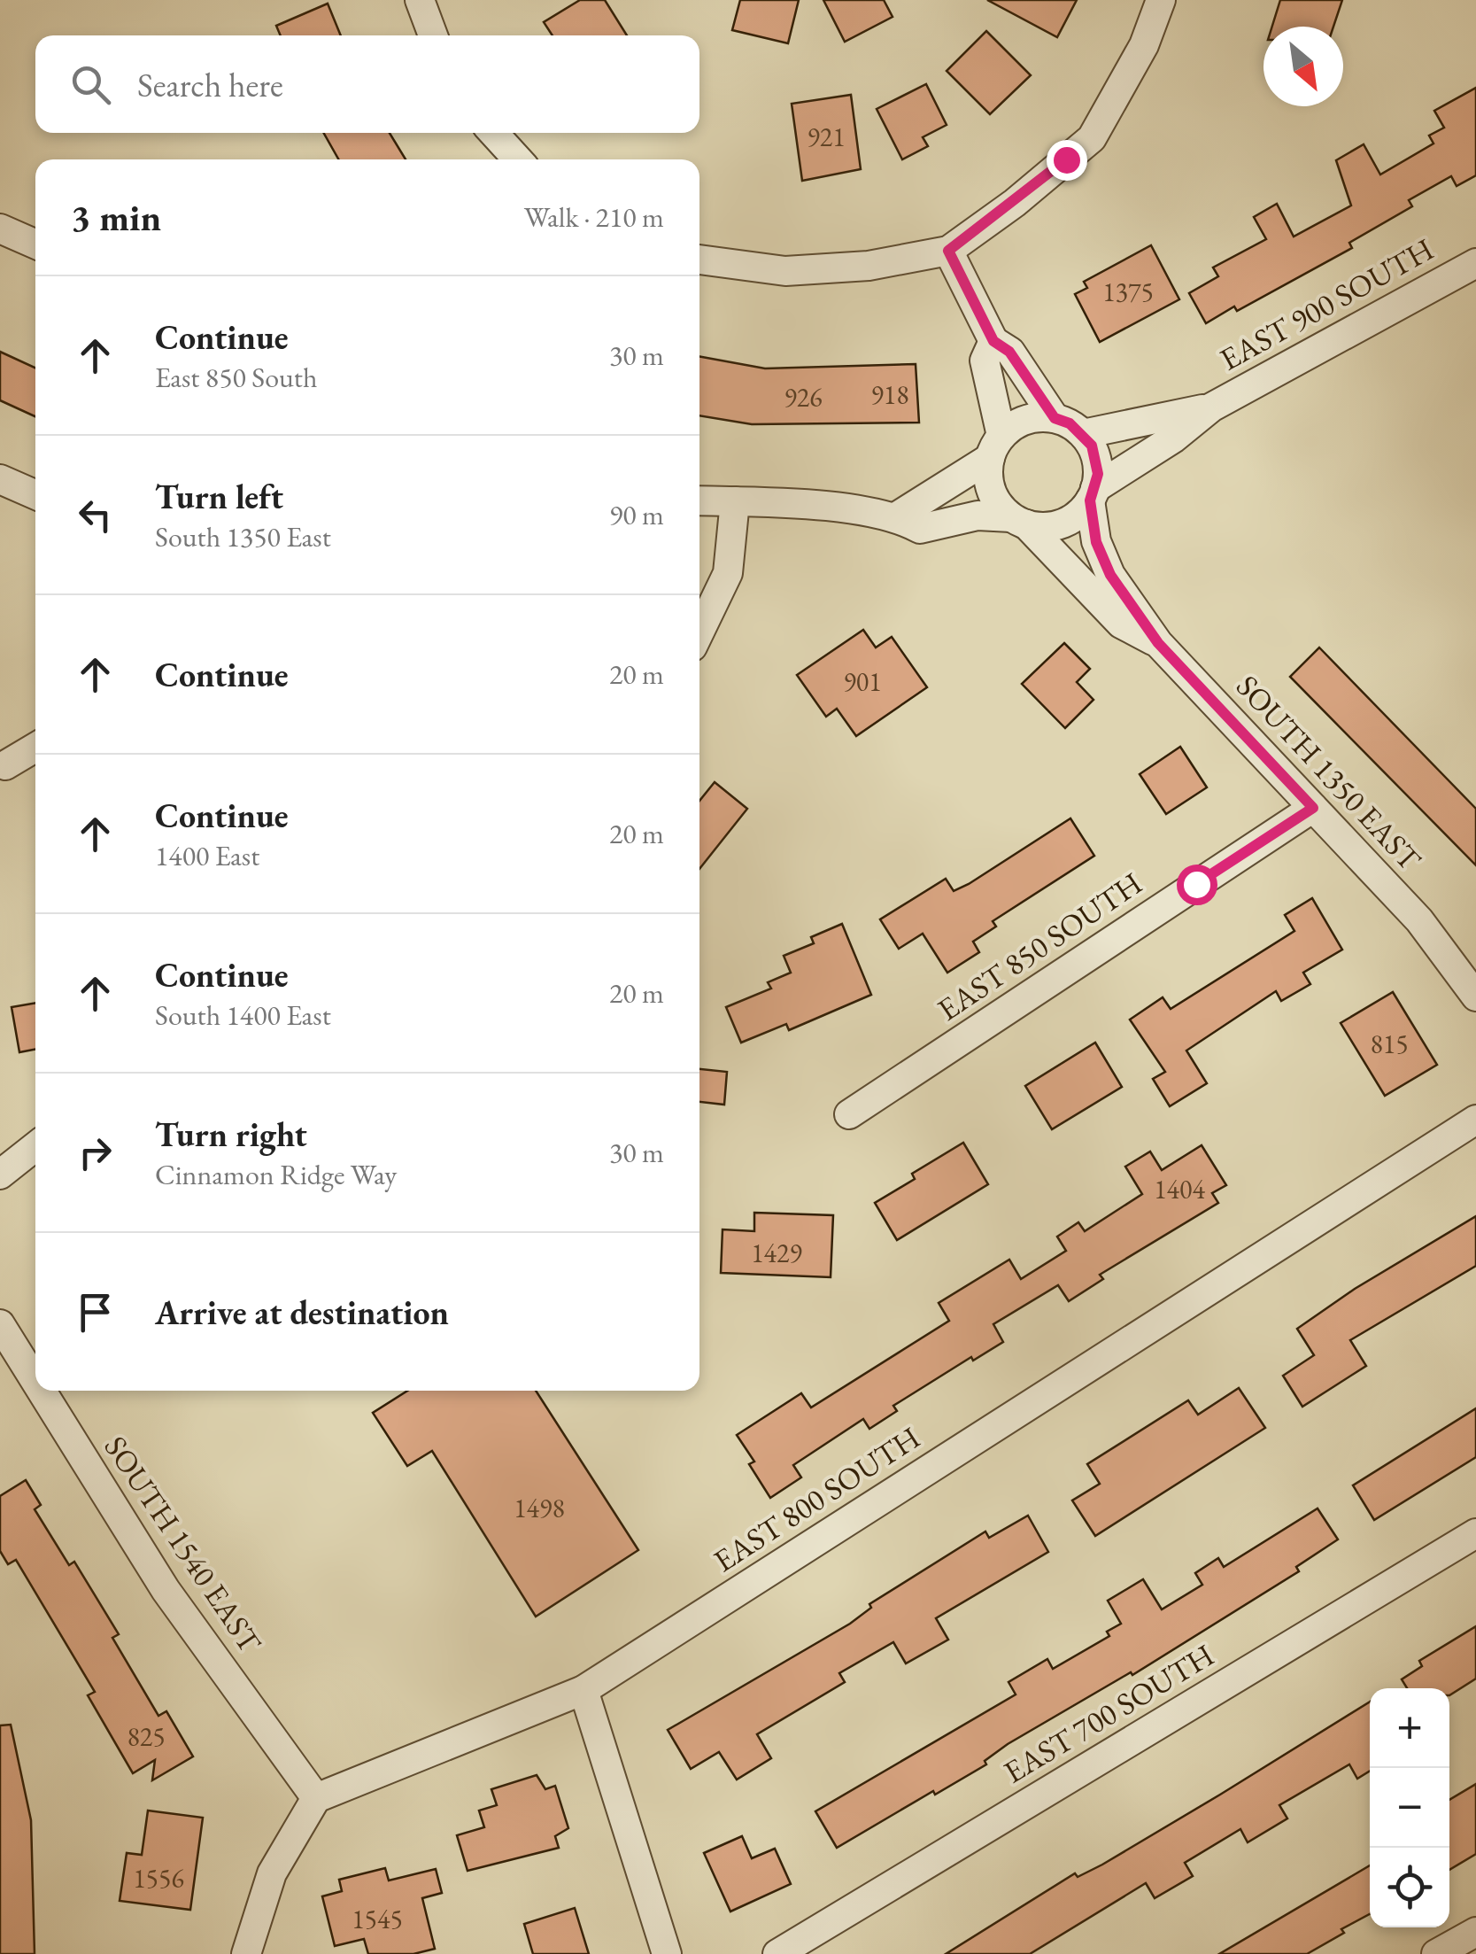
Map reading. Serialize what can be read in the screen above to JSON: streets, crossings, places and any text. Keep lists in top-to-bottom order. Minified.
{"streets":{"street":["EAST 900 SOUTH","SOUTH 1350 EAST","EAST 850 SOUTH","EAST 800 SOUTH","SOUTH 1540 EAST","EAST 700 SOUTH"]},"crossings":[["EAST 900 SOUTH","SOUTH 1350 EAST"],["SOUTH 1350 EAST","EAST 850 SOUTH"],["EAST 800 SOUTH","SOUTH 1540 EAST"]],"house_numbers":["921","1375","918","926","901","815","1404","1429","1498","825","1556","1545"],"north":"bottom right","page":{"search":"Search here","heading":["3 min","Walk · 210 m"],"list":[["Continue","East 850 South","30 m"],["Turn left","South 1350 East","90 m"],["Continue","20 m"],["Continue","1400 East","20 m"],["Continue","South 1400 East","20 m"],["Turn right","Cinnamon Ridge Way","30 m"],"Arrive at destination"],"map_buttons":["+","−"]}}
